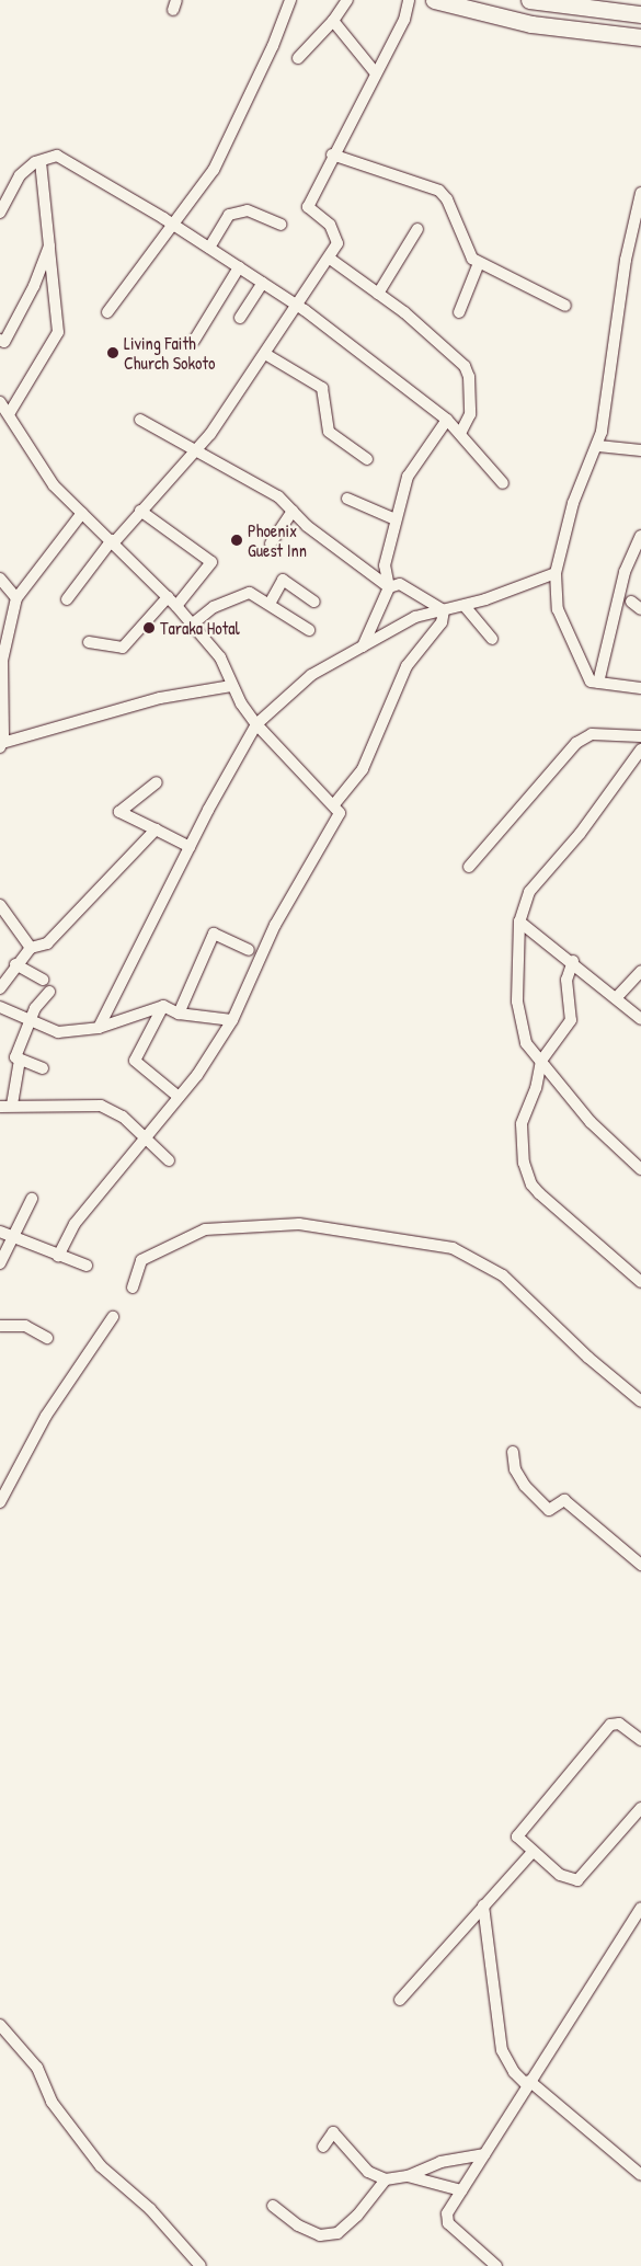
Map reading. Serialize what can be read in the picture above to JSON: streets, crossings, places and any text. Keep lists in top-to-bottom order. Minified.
{"places":["Living Faith Church Sokoto","Phoenix Guest Inn","Taraka Hotal"]}
